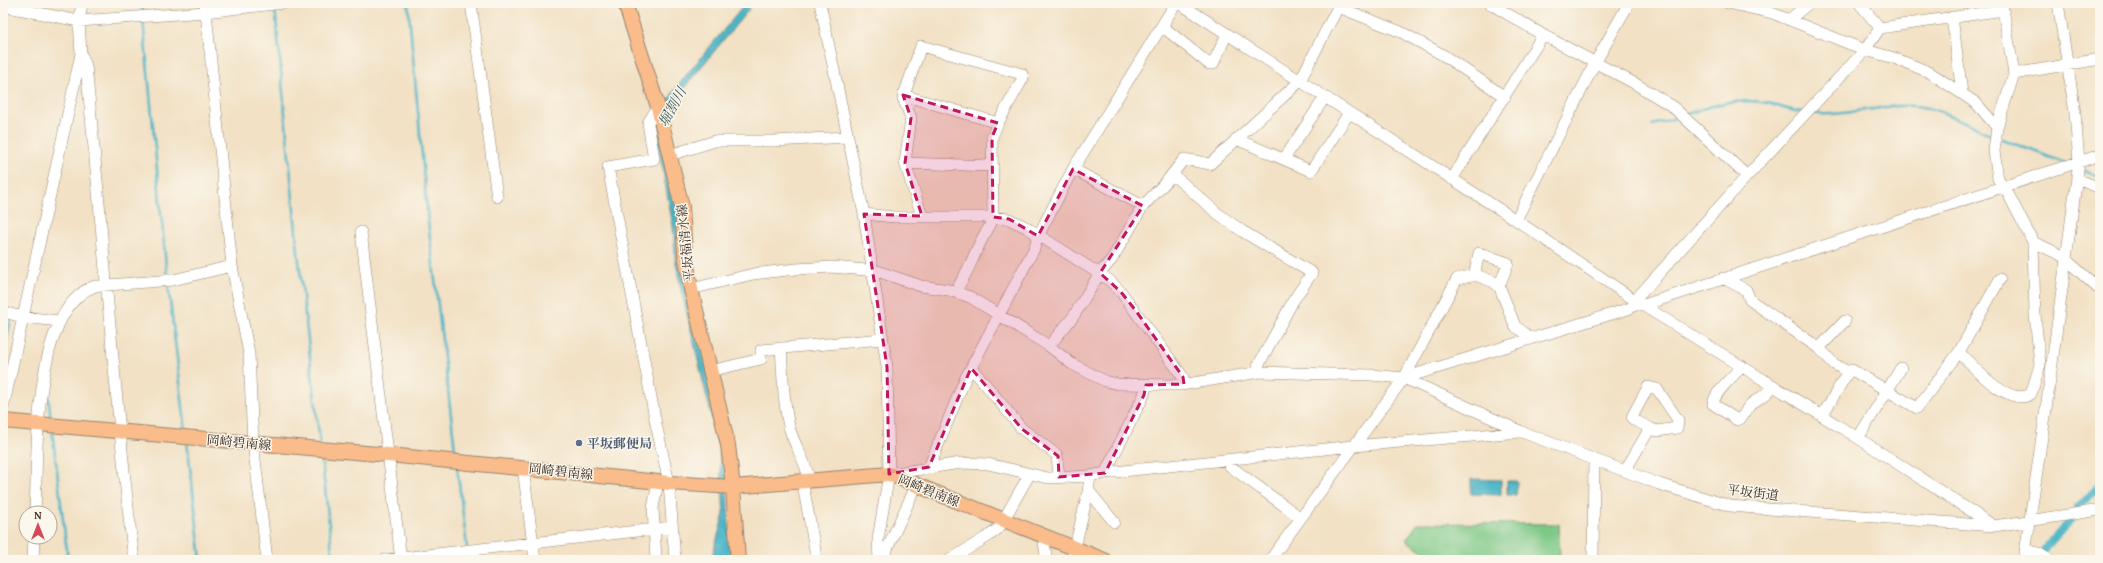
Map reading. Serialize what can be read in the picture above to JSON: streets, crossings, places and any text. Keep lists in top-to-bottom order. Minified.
{"streets":{"main road":["平坂福清水線","岡崎碧南線"],"street":["平坂街道"]},"crossings":[["平坂福清水線","岡崎碧南線"]],"water":["堀割川"],"places":["平坂郵便局"],"north":"top"}
